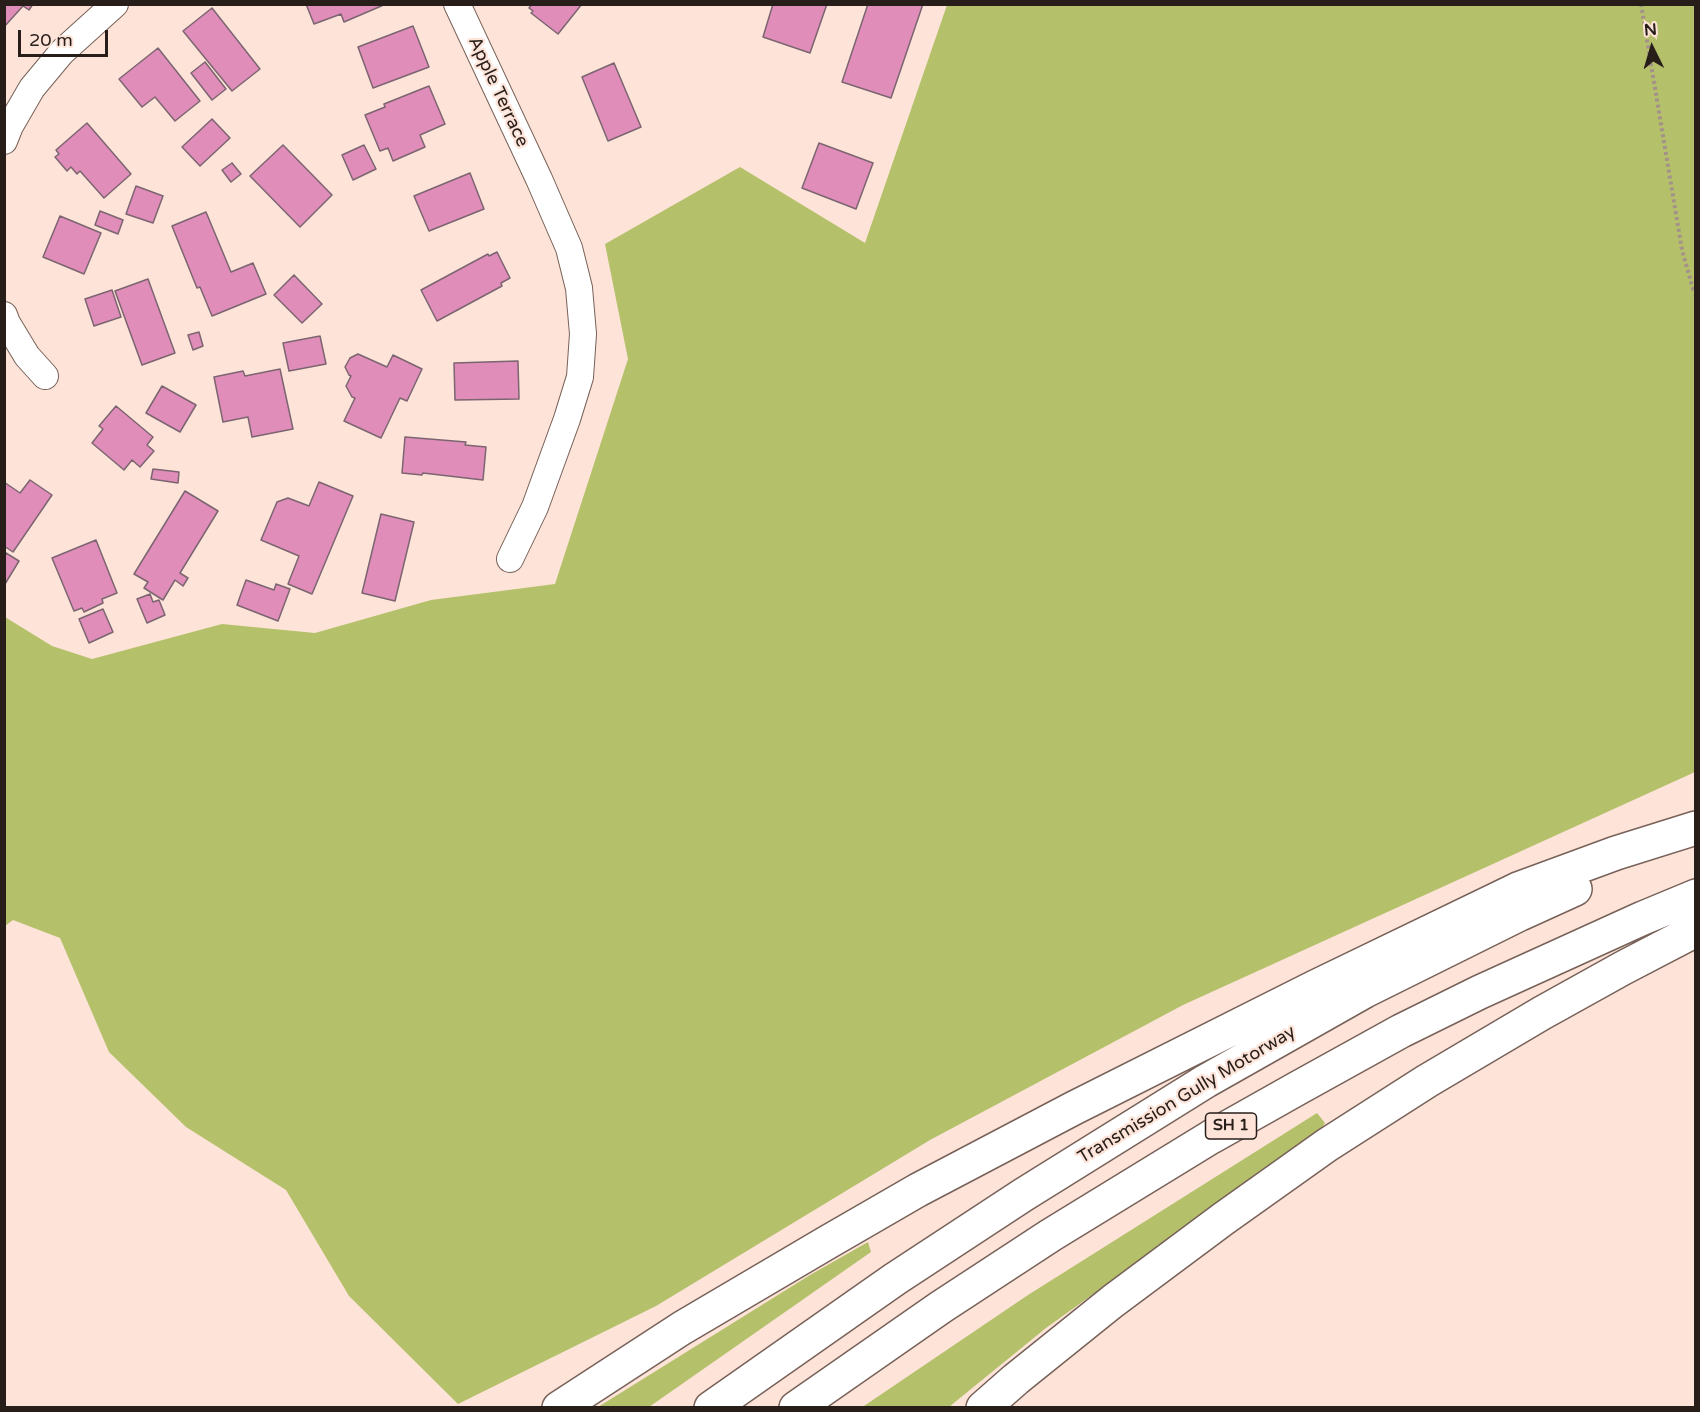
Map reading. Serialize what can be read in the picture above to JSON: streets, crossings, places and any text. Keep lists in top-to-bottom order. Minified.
{"streets":{"highway":["Transmission Gully Motorway","SH 1"],"street":["Apple Terrace"]},"scale_bar":"20 m","north":"top"}
